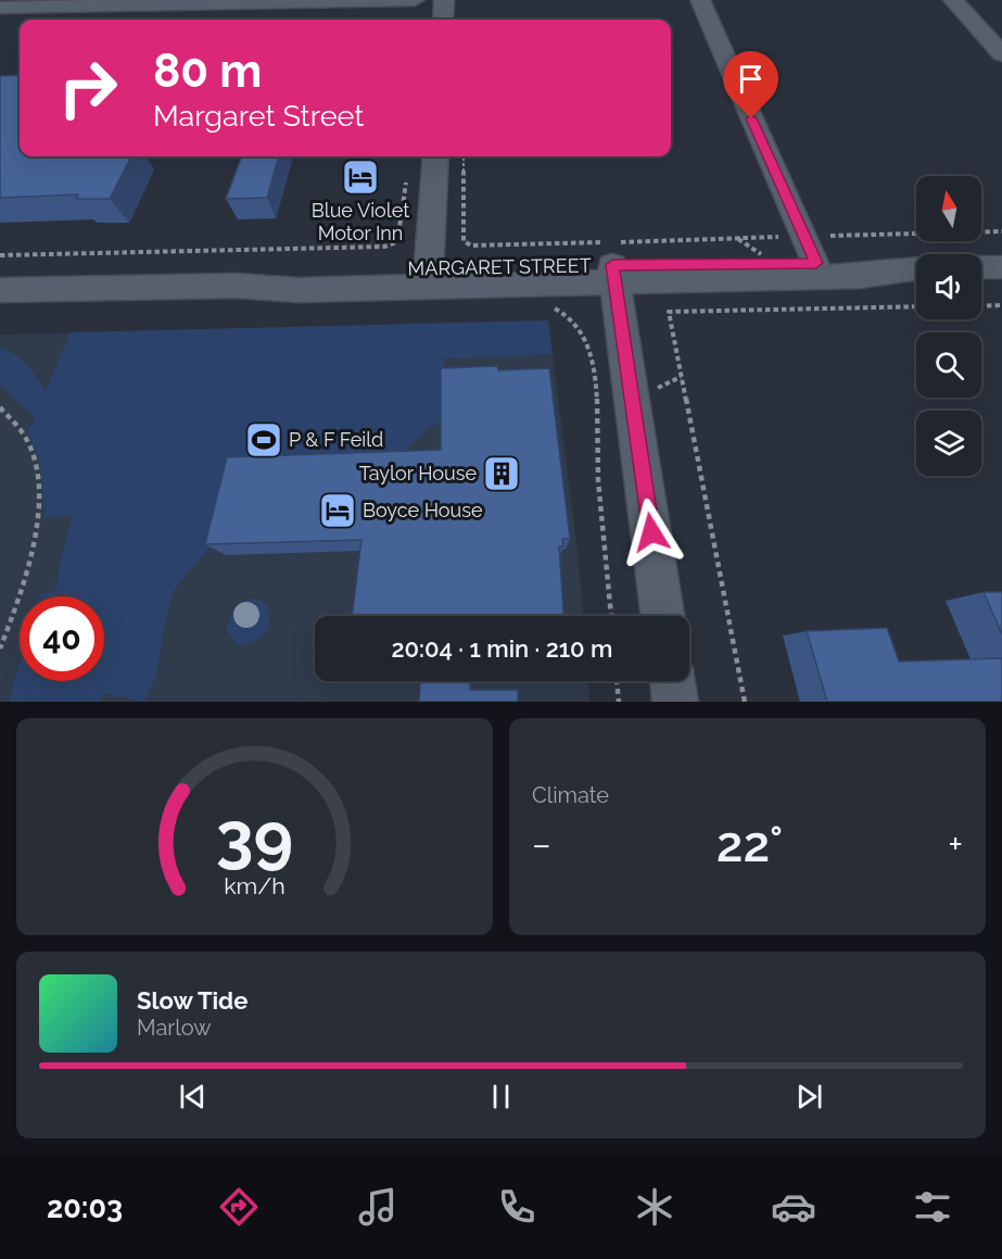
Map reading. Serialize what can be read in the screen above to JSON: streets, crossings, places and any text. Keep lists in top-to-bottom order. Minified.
{"streets":{"street":["MARGARET STREET"]},"places":{"hotel":["Blue Violet Motor Inn","Boyce House"],"sports":["P & F Feild"],"building":["Taylor House"]},"north":"top","page":{"turn":["80 m","Margaret Street"],"limit":"40","trip":"20:04 · 1 min · 210 m","tile":"Climate","heat":["−","22°","+"],"song":["Slow Tide","Marlow"],"tabs":"20:03","gauge":["39","km/h"]}}
